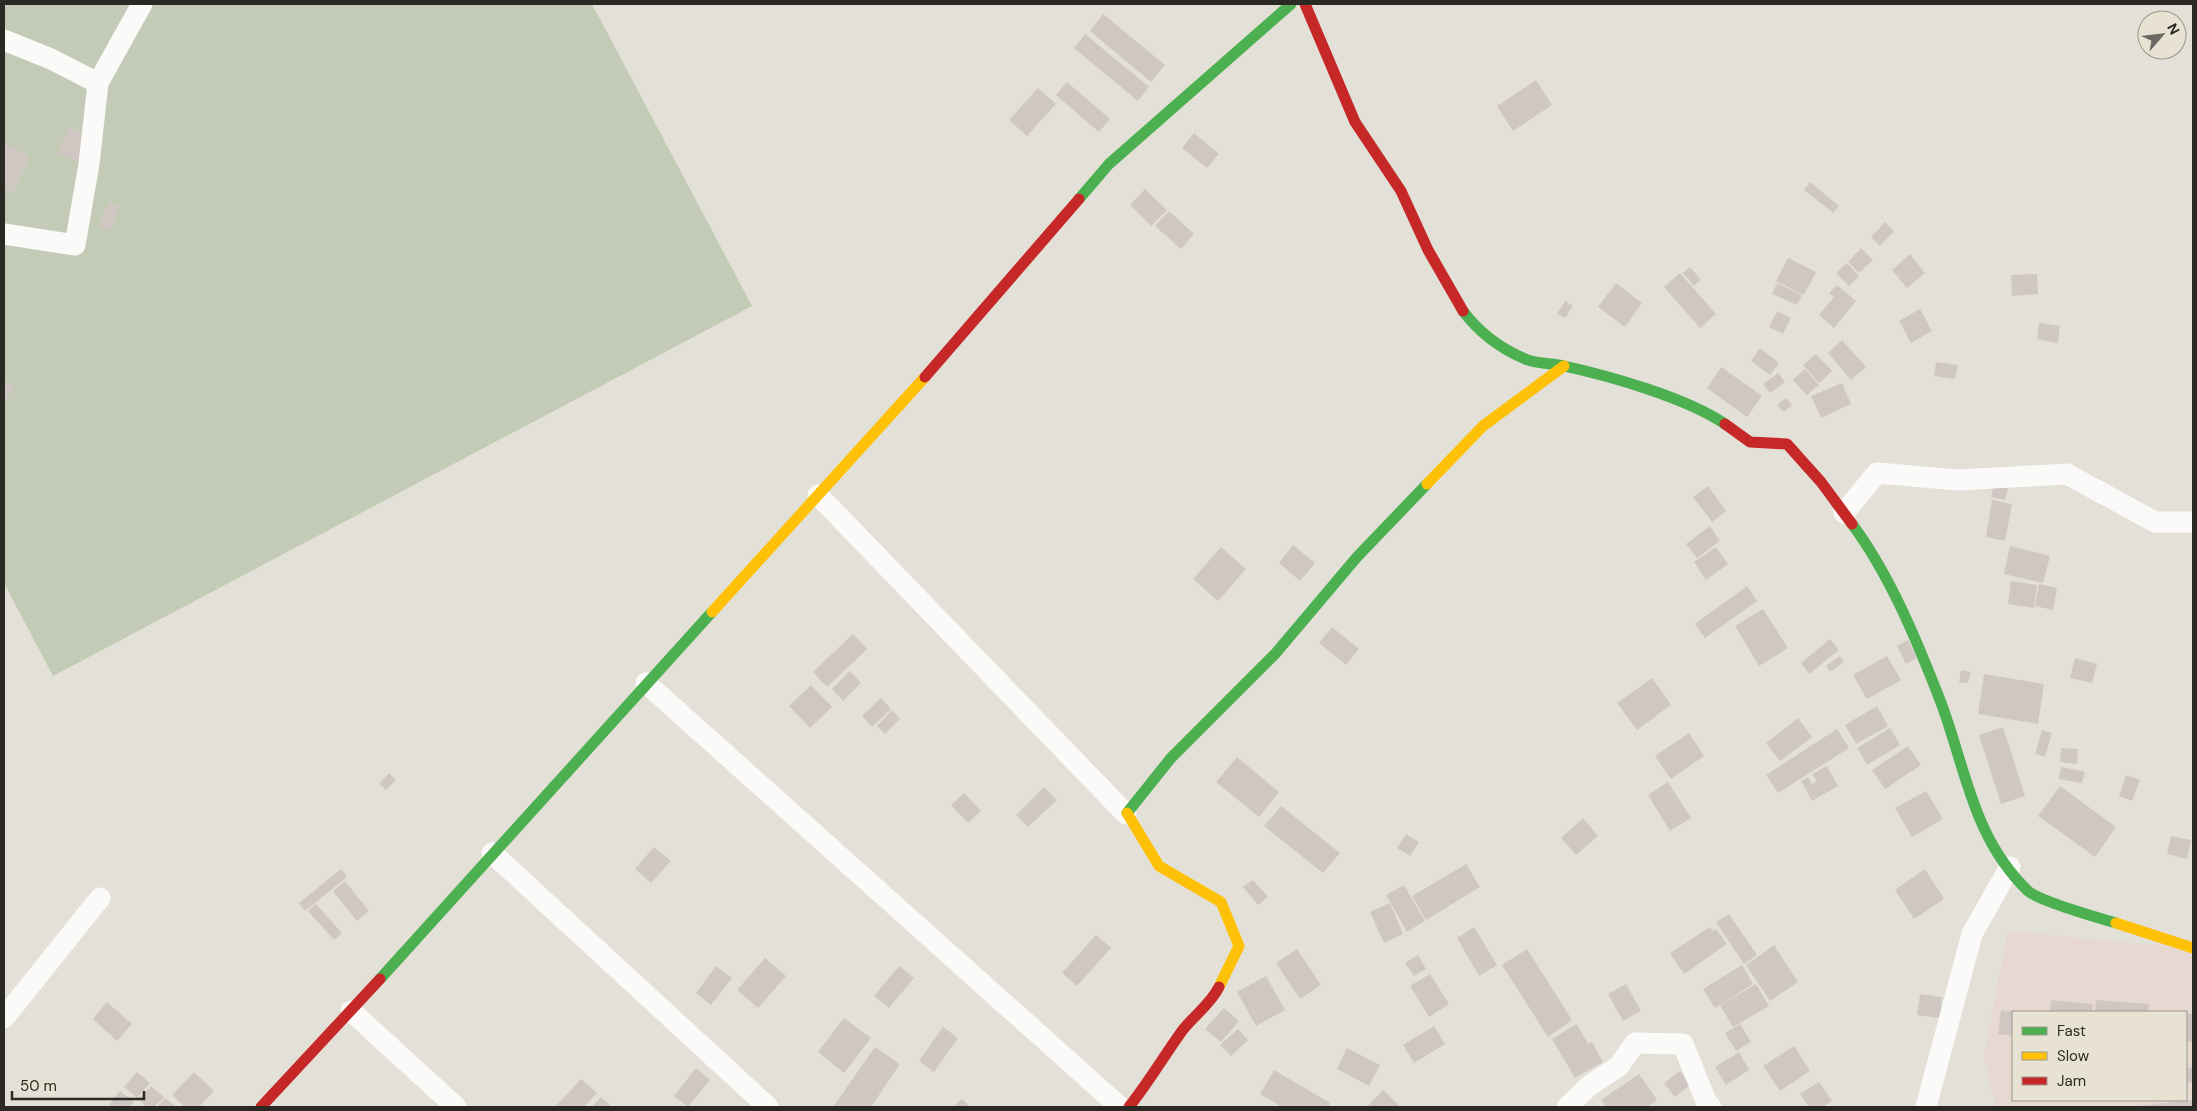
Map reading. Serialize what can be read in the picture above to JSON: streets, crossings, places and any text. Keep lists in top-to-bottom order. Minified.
{"legend":["Fast","Slow","Jam"],"scale_bar":"50 m","north":"top right"}
